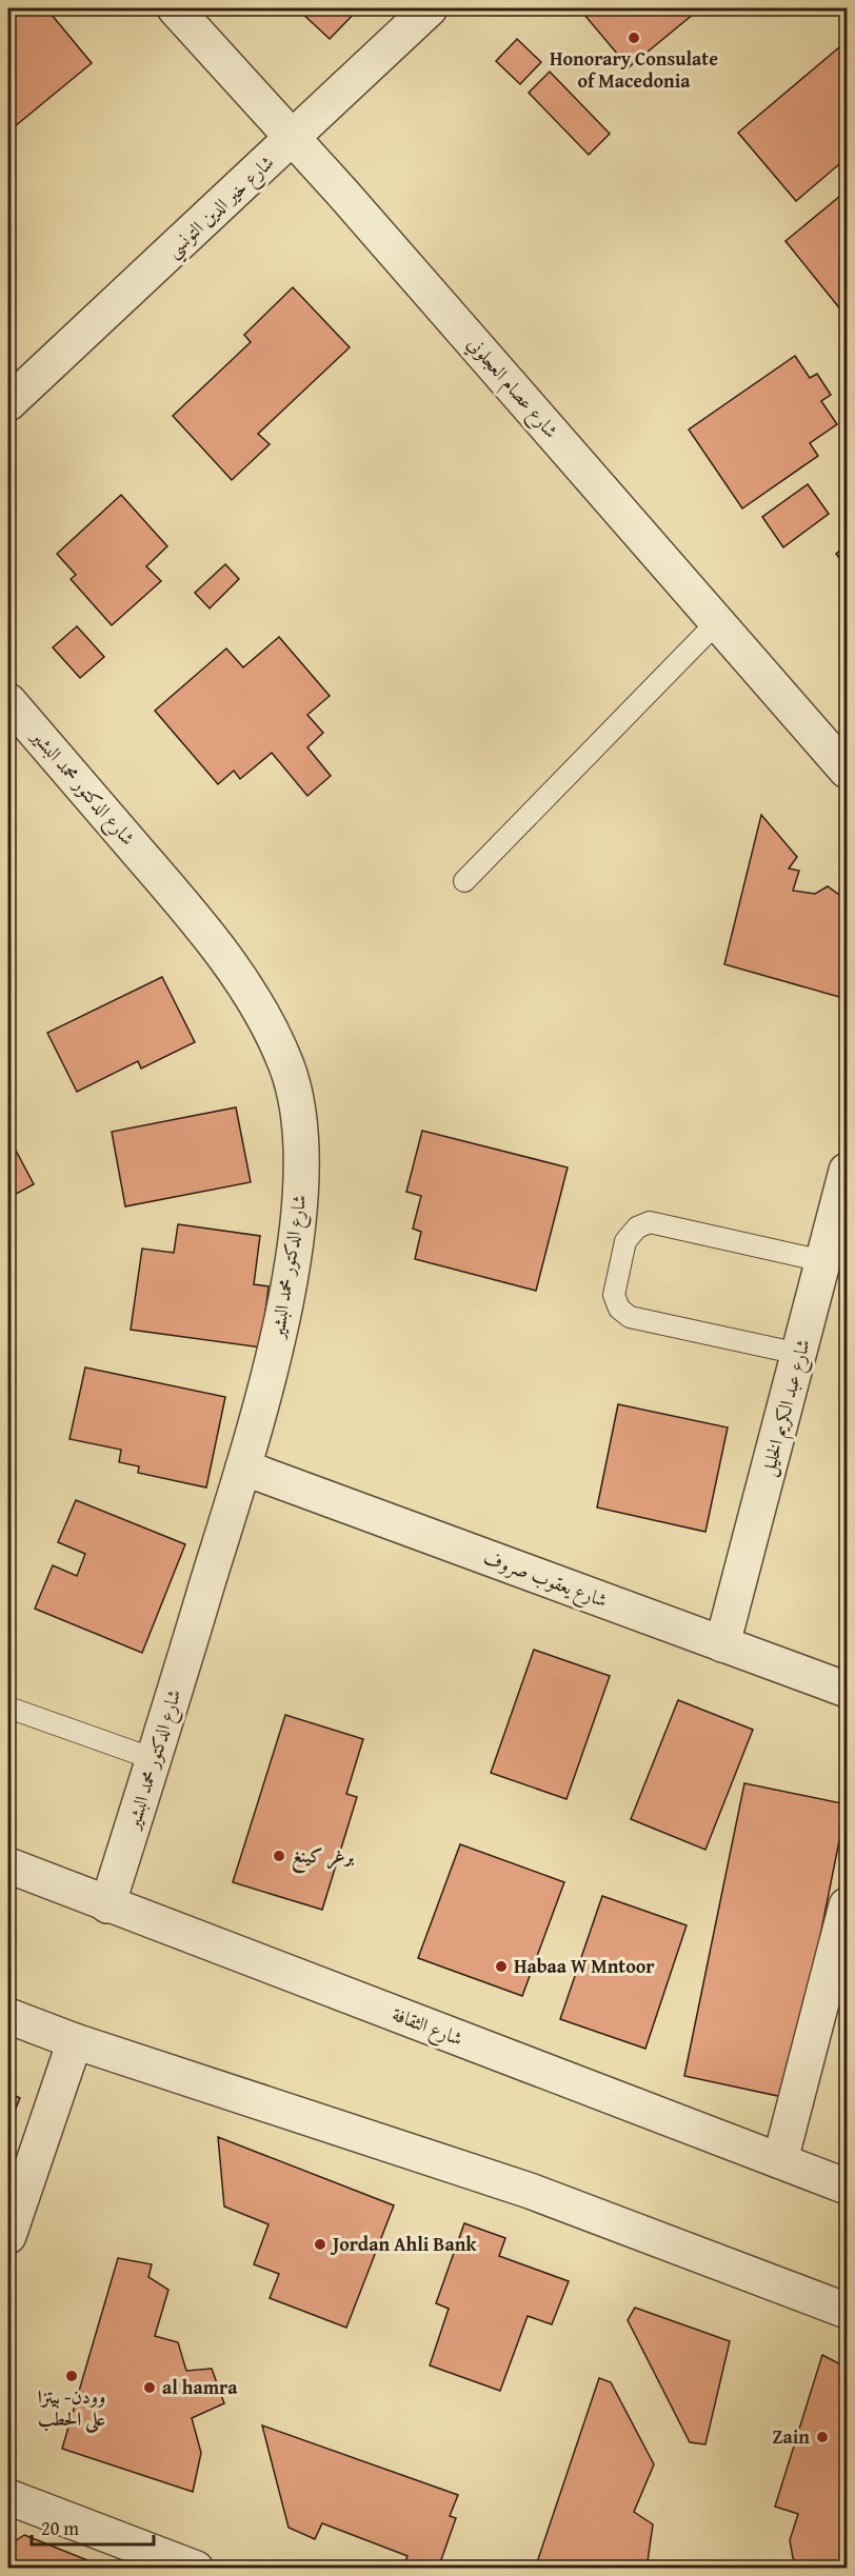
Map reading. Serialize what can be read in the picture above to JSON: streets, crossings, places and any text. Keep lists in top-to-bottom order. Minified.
{"streets":{"street":["شارع خير الدين التونسي","شارع عصام العجلوني","شارع الدكتور محمد البشير","شارع عبد الكريم الخليل","شارع يعقوب صروف","شارع الثقافة"]},"crossings":[["شارع خير الدين التونسي","شارع عصام العجلوني"],["شارع الدكتور محمد البشير","شارع يعقوب صروف"],["شارع الدكتور محمد البشير","شارع الثقافة"],["شارع عبد الكريم الخليل","شارع يعقوب صروف"]],"places":["Honorary Consulate of Macedonia","برغر كينغ","Habaa W Mntoor","Jordan Ahli Bank","وودن- بيتزا على الحطب","al hamra","Zain"],"scale_bar":"20 m"}
